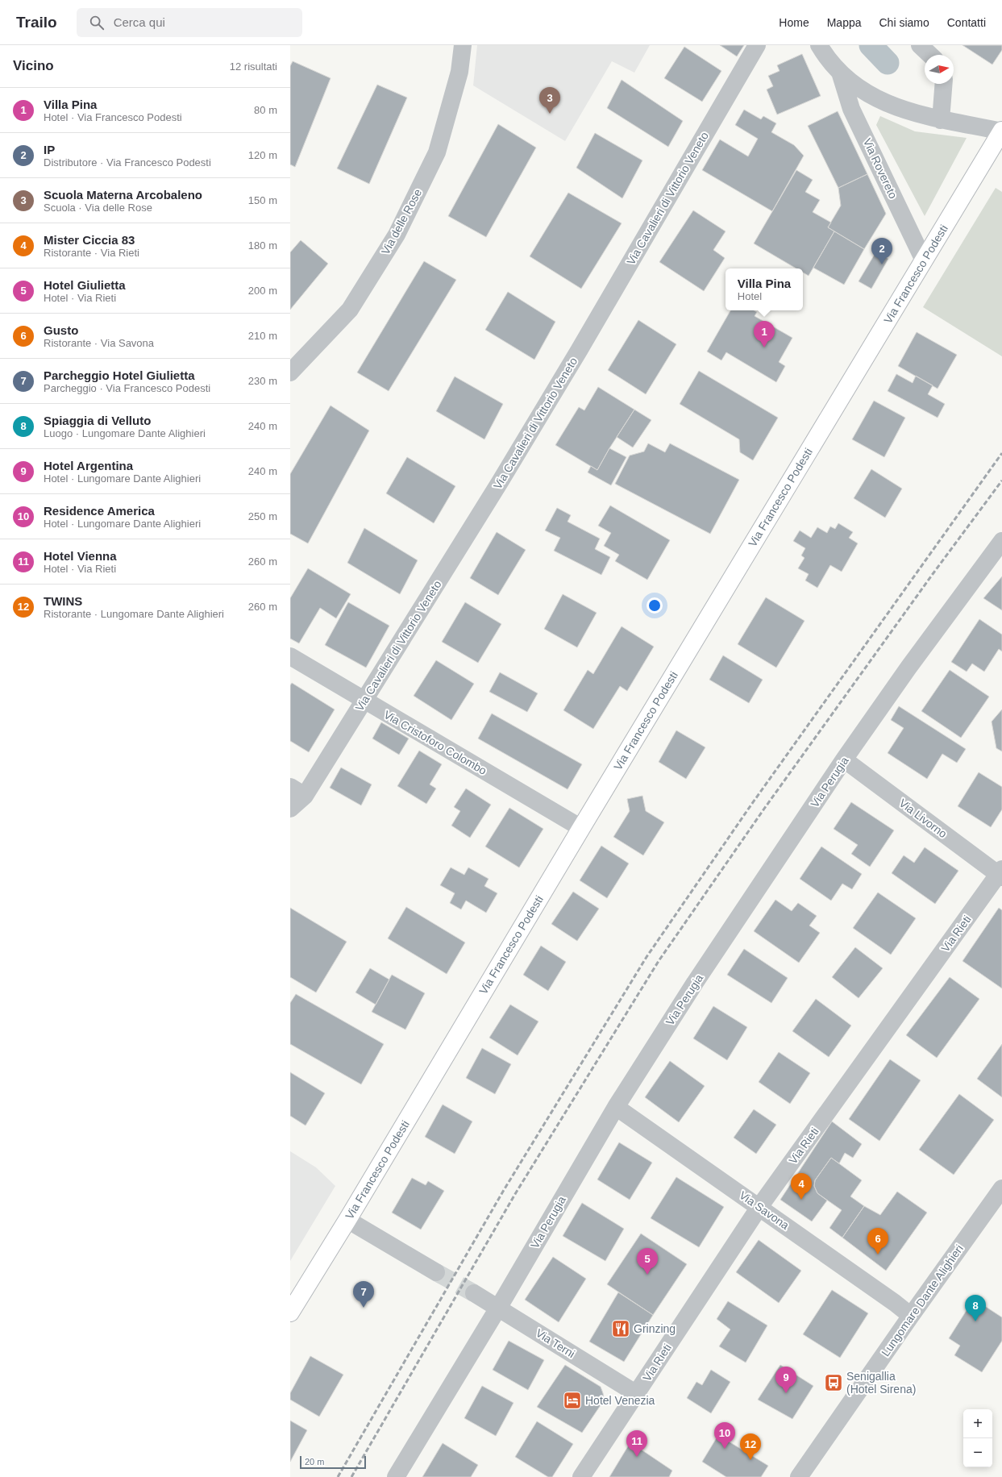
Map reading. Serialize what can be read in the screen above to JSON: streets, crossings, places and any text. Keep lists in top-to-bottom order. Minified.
{"streets":{"main road":["Via Francesco Podesti"],"street":["Via Rovereto","Via Cavalieri di Vittorio Veneto","Via delle Rose","Via Cristoforo Colombo","Via Perugia","Via Livorno","Via Rieti","Via Savona","Lungomare Dante Alighieri","Via Terni"]},"crossings":[["Via Rovereto","Via Francesco Podesti"],["Via Cavalieri di Vittorio Veneto","Via Cristoforo Colombo"],["Via Francesco Podesti","Via Cristoforo Colombo"],["Via Perugia","Via Livorno"],["Via Perugia","Via Savona"],["Via Perugia","Via Terni"],["Via Livorno","Via Rieti"],["Via Rieti","Via Savona"],["Via Rieti","Via Terni"],["Via Savona","Lungomare Dante Alighieri"]],"places":{"restaurant":["Grinzing"],"bus stop":["Senigallia (Hotel Sirena)"],"hotel":["Hotel Venezia"]},"scale_bar":"20 m","north":"right","page":{"header":"Trailo","search":"Cerca qui","nav":["Home","Mappa","Chi siamo","Contatti"],"heading":["Vicino","12 risultati"],"list":[{"mark":"1","name":"Villa Pina","note":"Hotel · Via Francesco Podesti","value":"80 m"},{"mark":"2","name":"IP","note":"Distributore · Via Francesco Podesti","value":"120 m"},{"mark":"3","name":"Scuola Materna Arcobaleno","note":"Scuola · Via delle Rose","value":"150 m"},{"mark":"4","name":"Mister Ciccia 83","note":"Ristorante · Via Rieti","value":"180 m"},{"mark":"5","name":"Hotel Giulietta","note":"Hotel · Via Rieti","value":"200 m"},{"mark":"6","name":"Gusto","note":"Ristorante · Via Savona","value":"210 m"},{"mark":"7","name":"Parcheggio Hotel Giulietta","note":"Parcheggio · Via Francesco Podesti","value":"230 m"},{"mark":"8","name":"Spiaggia di Velluto","note":"Luogo · Lungomare Dante Alighieri","value":"240 m"},{"mark":"9","name":"Hotel Argentina","note":"Hotel · Lungomare Dante Alighieri","value":"240 m"},{"mark":"10","name":"Residence America","note":"Hotel · Lungomare Dante Alighieri","value":"250 m"},{"mark":"11","name":"Hotel Vienna","note":"Hotel · Via Rieti","value":"260 m"},{"mark":"12","name":"TWINS","note":"Ristorante · Lungomare Dante Alighieri","value":"260 m"}],"pins":["3","2","1","4","6","5","7","8","9","10","11","12"],"popup":["Villa Pina","Hotel"],"map_buttons":["+","−"],"scale":"20 m"}}
